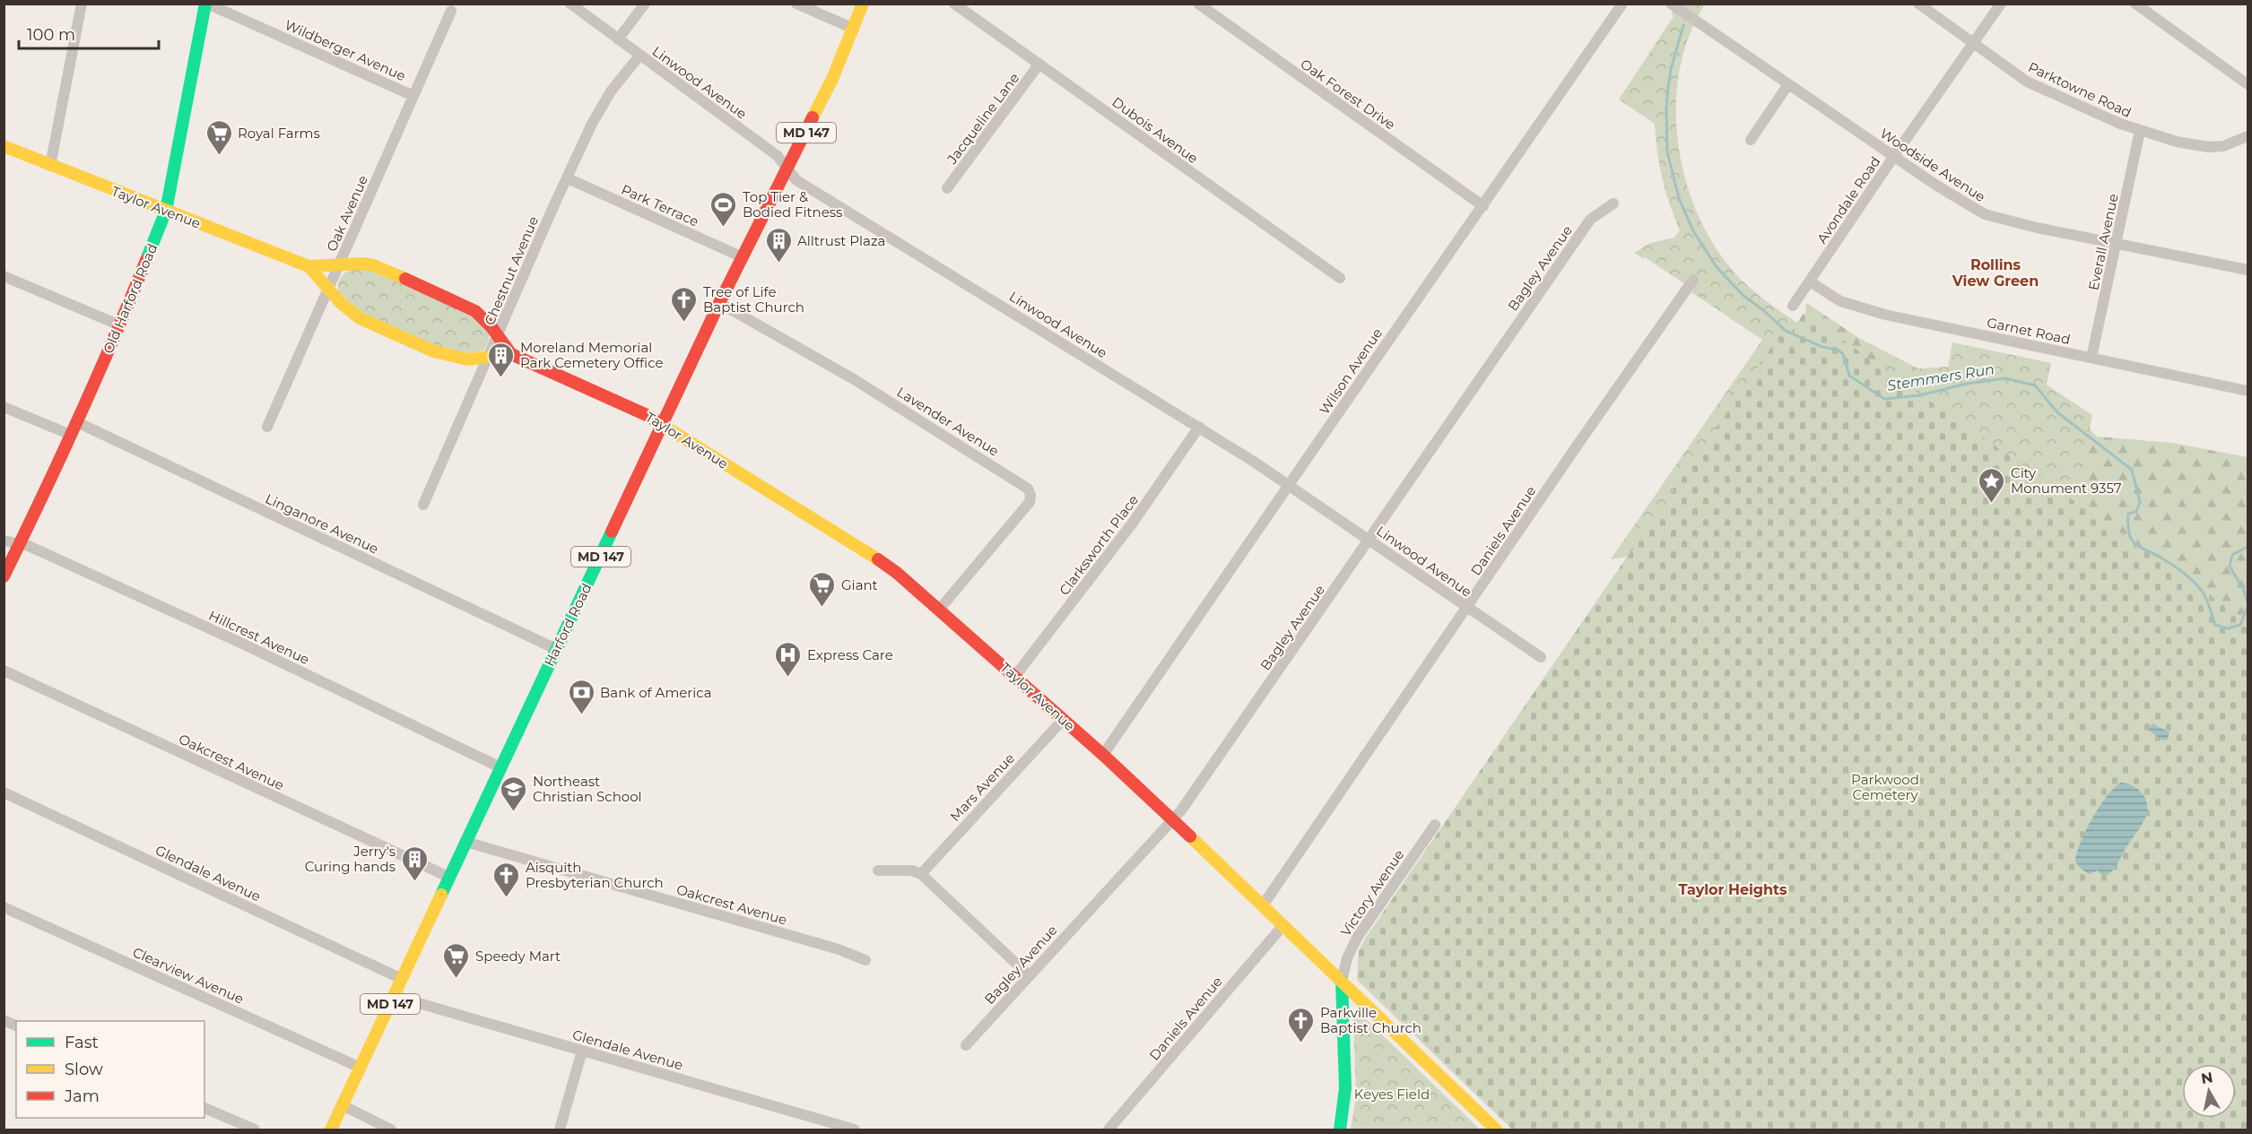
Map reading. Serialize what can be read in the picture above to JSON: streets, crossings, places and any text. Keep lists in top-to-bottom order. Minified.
{"streets":{"main road":["MD 147","Taylor Avenue","Old Harford Road","Harford Road"],"street":["Wildberger Avenue","Linwood Avenue","Parktowne Road","Oak Forest Drive","Jacqueline Lane","Dubois Avenue","Woodside Avenue","Avondale Road","Park Terrace","Oak Avenue","Everall Avenue","Bagley Avenue","Chestnut Avenue","Garnet Road","Wilson Avenue","Lavender Avenue","Linganore Avenue","Daniels Avenue","Clarksworth Place","Hillcrest Avenue","Oakcrest Avenue","Mars Avenue","Glendale Avenue","Victory Avenue","Clearview Avenue"]},"crossings":[["Wildberger Avenue","Oak Avenue"],["Wildberger Avenue","Old Harford Road"],["Linwood Avenue","Bagley Avenue"],["Linwood Avenue","Chestnut Avenue"],["Linwood Avenue","Wilson Avenue"],["Linwood Avenue","Daniels Avenue"],["Linwood Avenue","Clarksworth Place"],["Linwood Avenue","Harford Road"],["Parktowne Road","Avondale Road"],["Parktowne Road","Everall Avenue"],["Oak Forest Drive","Wilson Avenue"],["Jacqueline Lane","Dubois Avenue"],["Woodside Avenue","Avondale Road"],["Woodside Avenue","Everall Avenue"],["Avondale Road","Garnet Road"],["Park Terrace","Chestnut Avenue"],["Park Terrace","Harford Road"],["Taylor Avenue","Oak Avenue"],["Taylor Avenue","Bagley Avenue"],["Taylor Avenue","Chestnut Avenue"],["Taylor Avenue","Old Harford Road"],["Taylor Avenue","Wilson Avenue"],["Taylor Avenue","Lavender Avenue"],["Taylor Avenue","Daniels Avenue"],["Taylor Avenue","Clarksworth Place"],["Taylor Avenue","Harford Road"],["Taylor Avenue","Mars Avenue"],["Taylor Avenue","Victory Avenue"],["Everall Avenue","Garnet Road"],["Old Harford Road","Linganore Avenue"],["Old Harford Road","Hillcrest Avenue"],["Lavender Avenue","Harford Road"],["Linganore Avenue","Harford Road"],["Harford Road","Hillcrest Avenue"],["Harford Road","Oakcrest Avenue"],["Harford Road","Glendale Avenue"],["Harford Road","Clearview Avenue"]],"districts":["Rollins View Green","Taylor Heights"],"water":["Stemmers Run"],"parks":["Parkwood Cemetery","Keyes Field"],"places":{"supermarket":["Royal Farms","Giant","Speedy Mart"],"sports":["Top Tier & Bodied Fitness"],"building":["Alltrust Plaza","Moreland Memorial Park Cemetery Office","Jerry's Curing hands"],"church":["Tree of Life Baptist Church","Aisquith Presbyterian Church","Parkville Baptist Church"],"place":["City Monument 9357"],"hospital":["Express Care"],"bank":["Bank of America"],"school or university":["Northeast Christian School"]},"legend":["Fast","Slow","Jam"],"scale_bar":"100 m","north":"top"}
